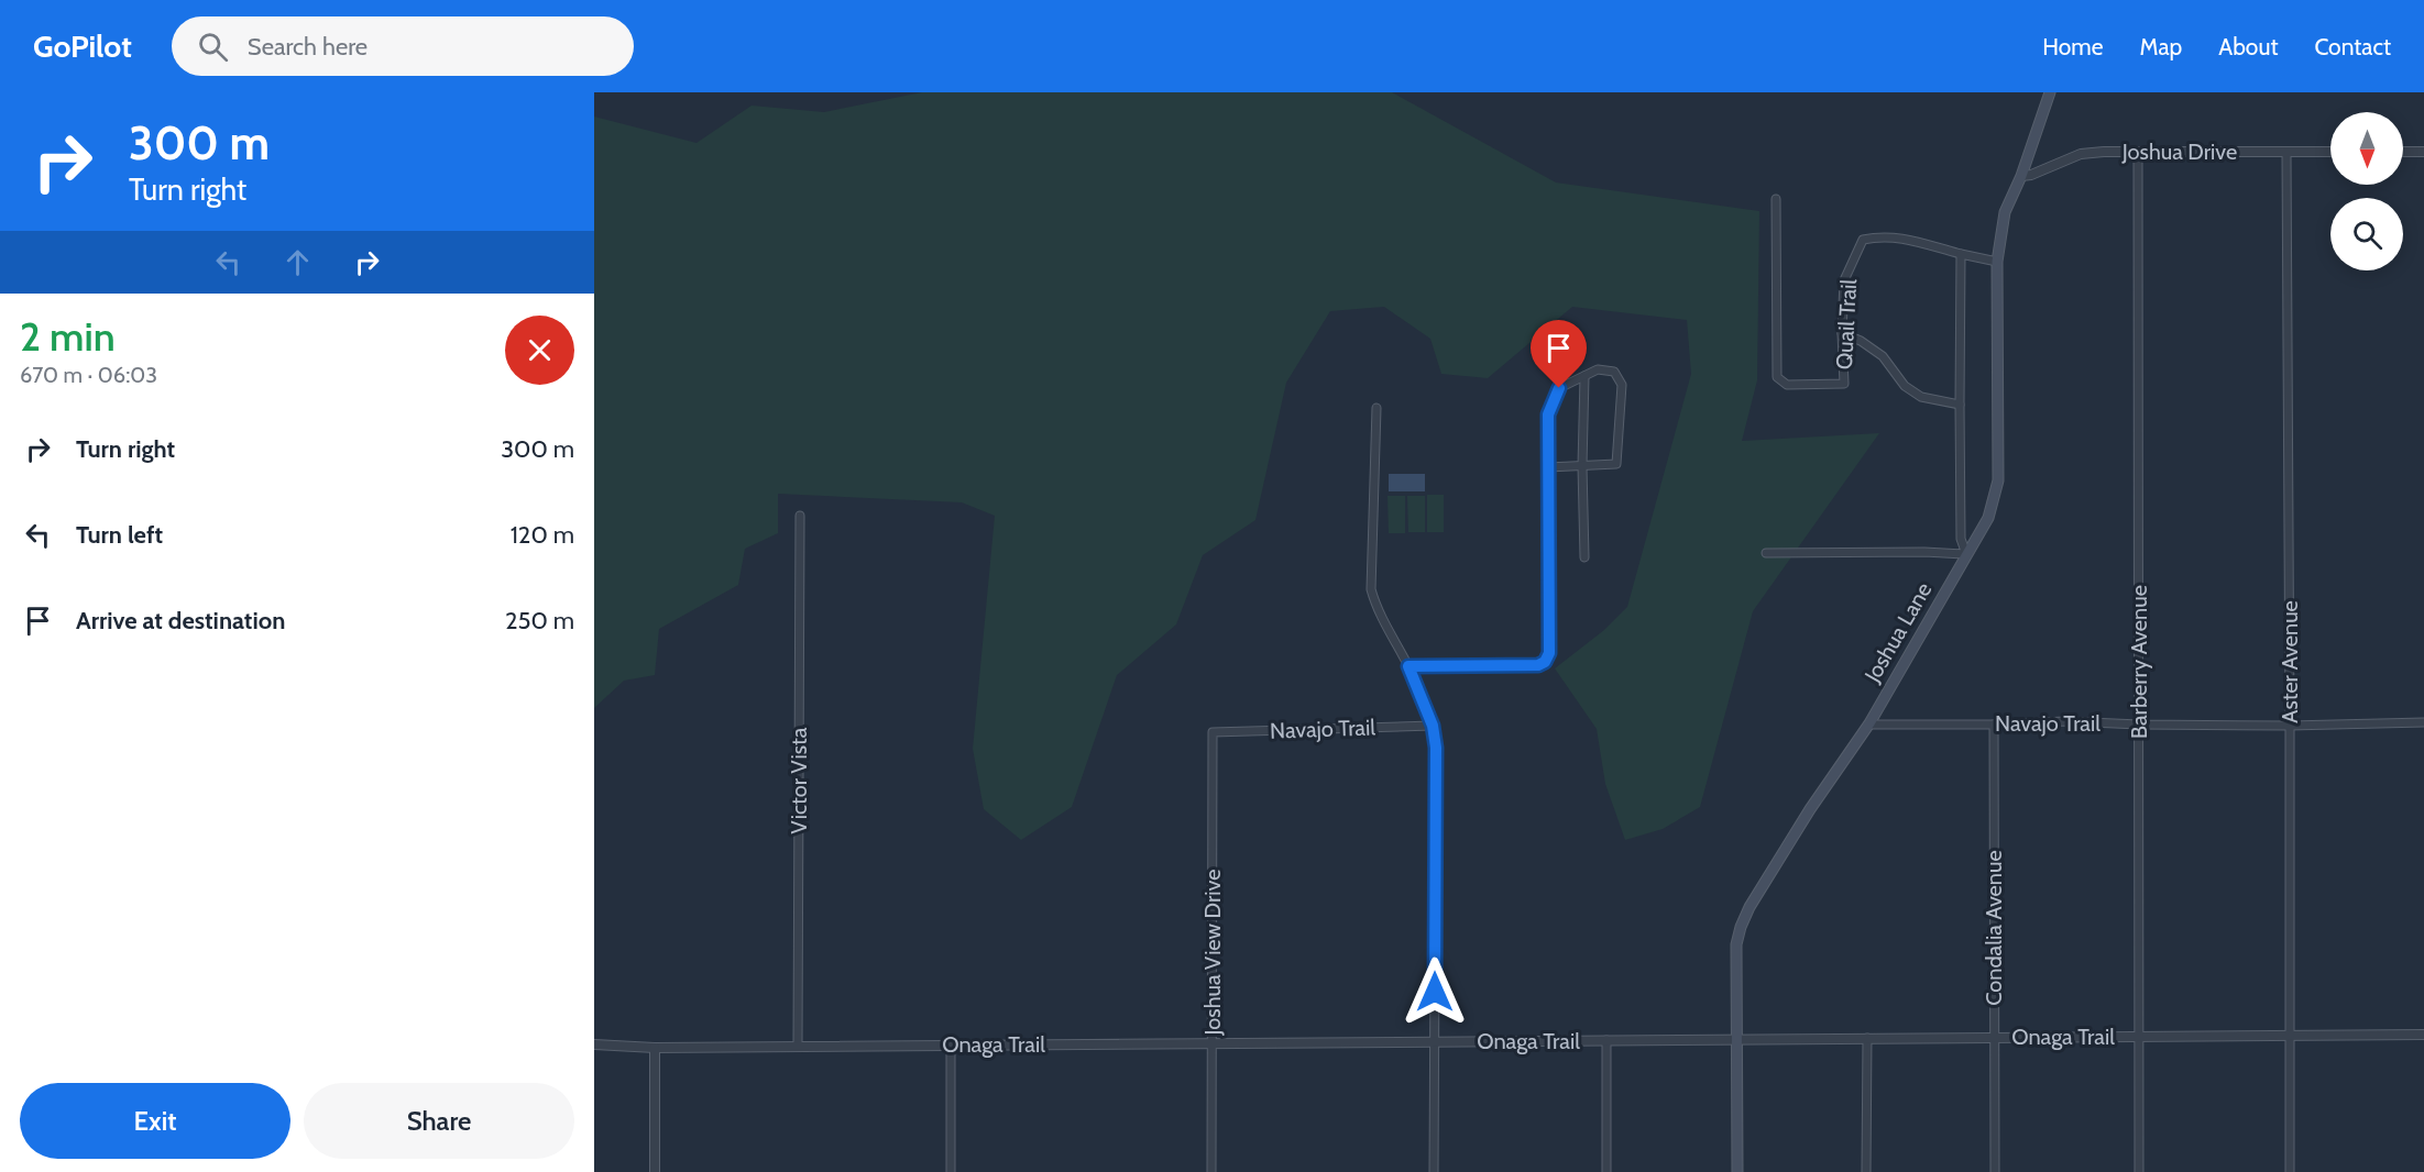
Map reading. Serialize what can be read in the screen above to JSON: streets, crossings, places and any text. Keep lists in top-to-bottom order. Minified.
{"streets":{"main road":["Joshua Lane"],"street":["Joshua Drive","Quail Trail","Barberry Avenue","Aster Avenue","Navajo Trail","Victor Vista","Condalia Avenue","Joshua View Drive","Onaga Trail"]},"crossings":[["Joshua Drive","Joshua Lane"],["Joshua Drive","Barberry Avenue"],["Joshua Drive","Aster Avenue"],["Joshua Lane","Navajo Trail"],["Joshua Lane","Onaga Trail"],["Barberry Avenue","Navajo Trail"],["Barberry Avenue","Onaga Trail"],["Aster Avenue","Navajo Trail"],["Aster Avenue","Onaga Trail"],["Navajo Trail","Condalia Avenue"],["Navajo Trail","Joshua View Drive"],["Victor Vista","Onaga Trail"],["Condalia Avenue","Onaga Trail"],["Joshua View Drive","Onaga Trail"]],"north":"bottom","page":{"header":"GoPilot","search":"Search here","nav":["Home","Map","About","Contact"],"turn":["300 m","Turn right"],"heading":["2 min","670 m · 06:03"],"list":[{"name":"Turn right","value":"300 m"},{"name":"Turn left","value":"120 m"},{"name":"Arrive at destination","value":"250 m"}],"buttons":["Exit","Share"]}}
